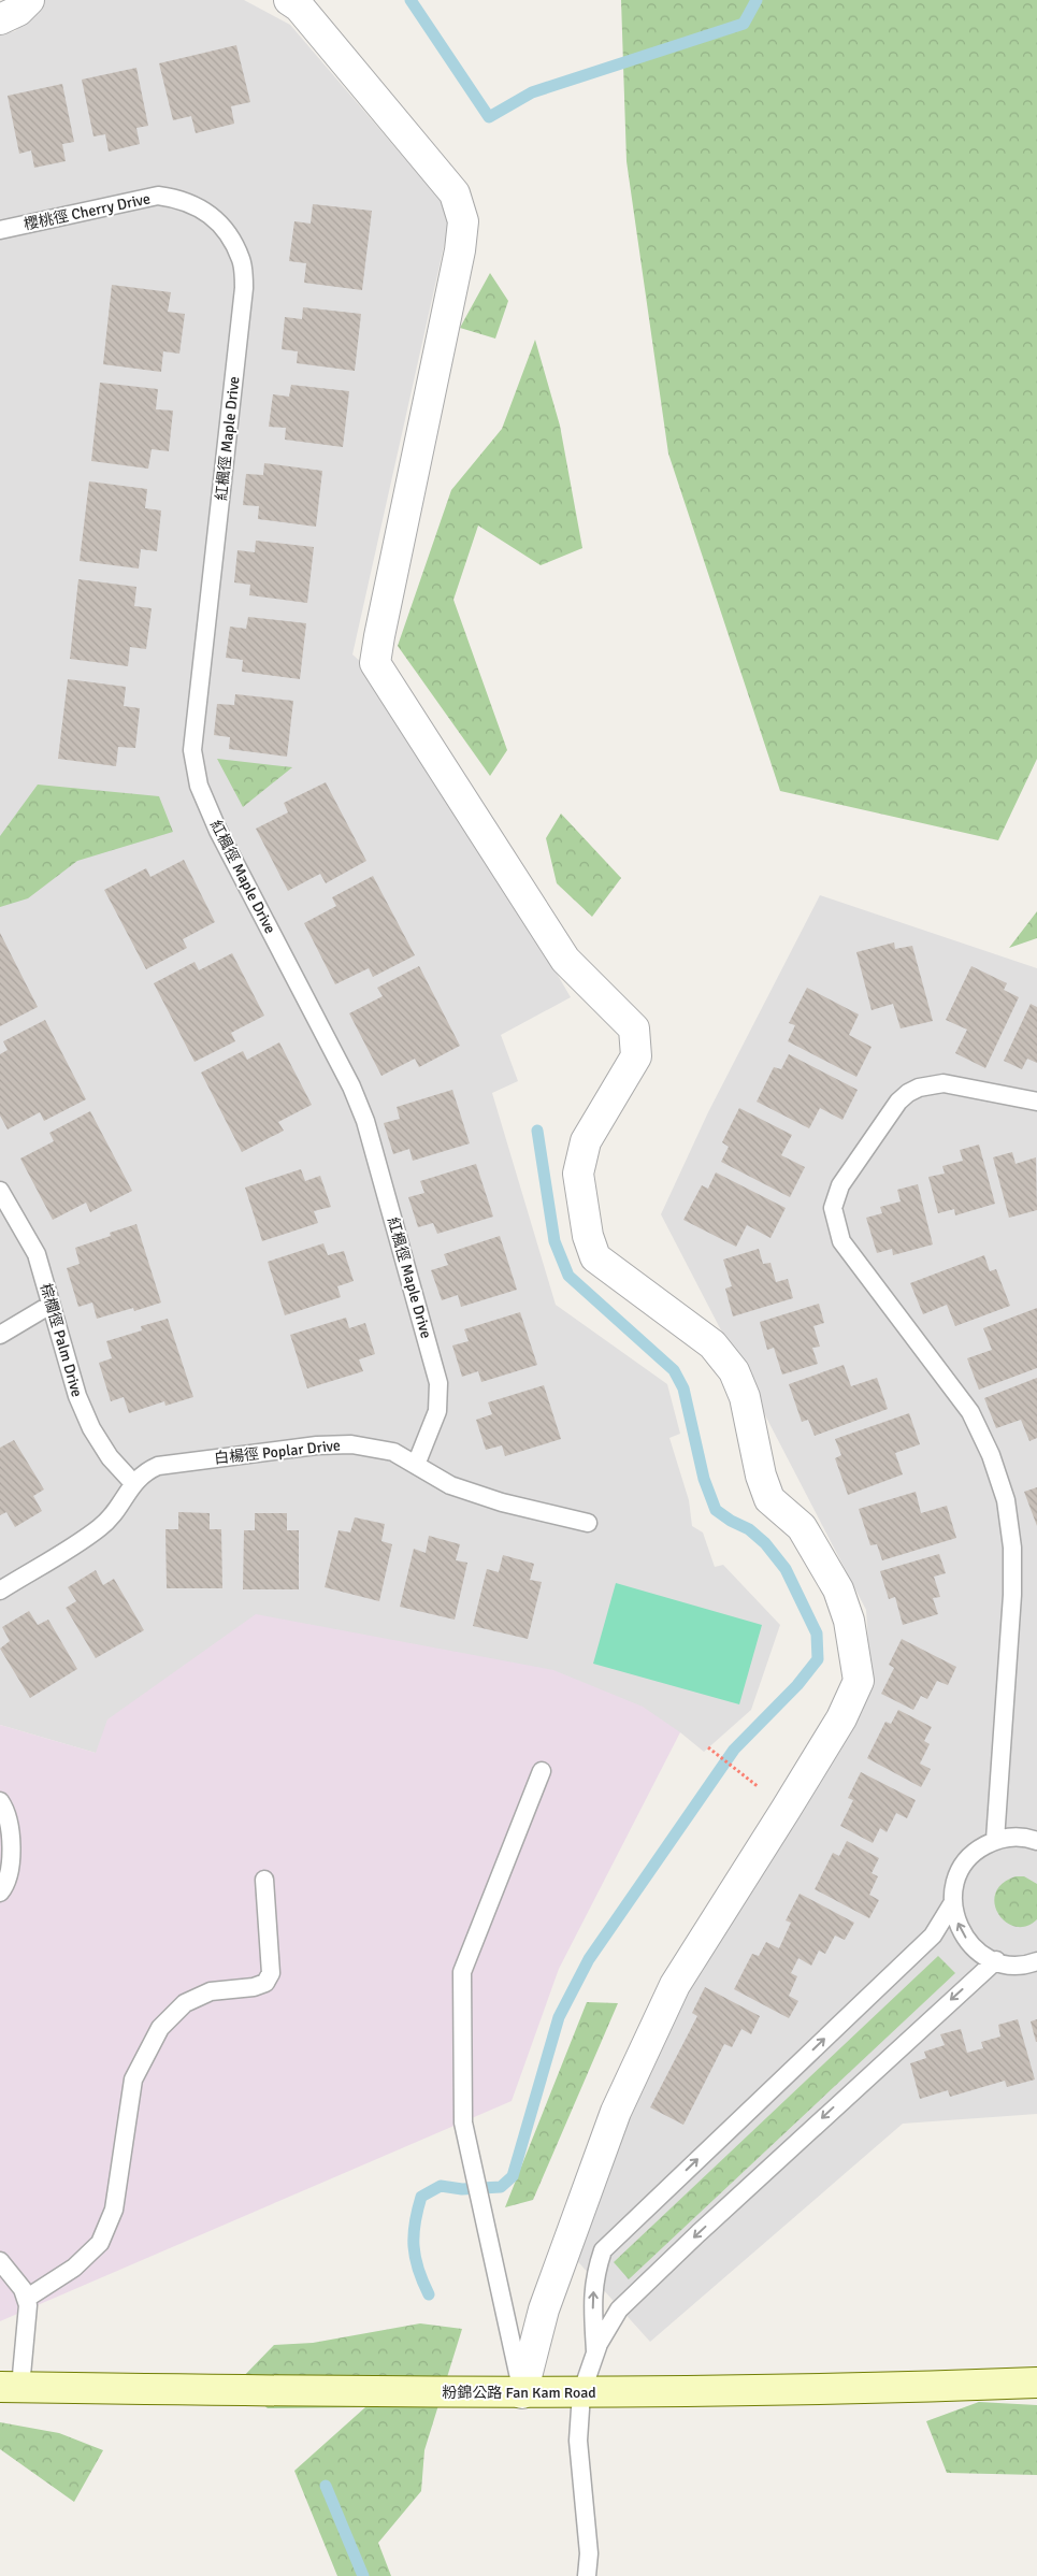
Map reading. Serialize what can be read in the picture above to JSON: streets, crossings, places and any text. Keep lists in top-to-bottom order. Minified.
{"streets":{"main road":["粉錦公路 Fan Kam Road"],"lane":["櫻桃徑 Cherry Drive","紅楓徑 Maple Drive","棕櫚徑 Palm Drive","白楊徑 Poplar Drive"]},"crossings":[["櫻桃徑 Cherry Drive","紅楓徑 Maple Drive"],["紅楓徑 Maple Drive","白楊徑 Poplar Drive"],["棕櫚徑 Palm Drive","白楊徑 Poplar Drive"]]}
